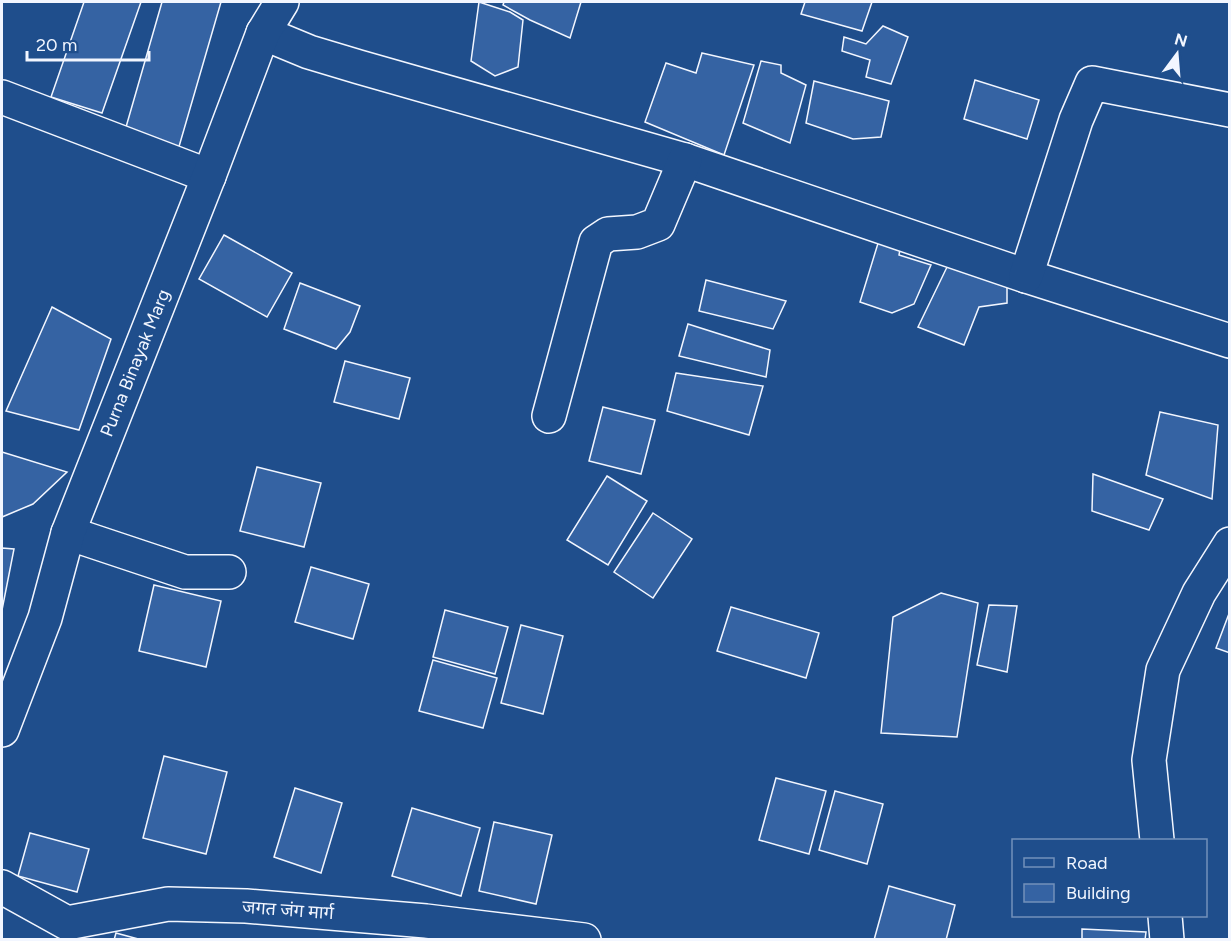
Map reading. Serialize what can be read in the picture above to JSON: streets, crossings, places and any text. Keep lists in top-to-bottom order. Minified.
{"streets":{"street":["Purna Binayak Marg","जगत जंग मार्ग"]},"legend":["Road","Building"],"scale_bar":"20 m","north":"top"}
